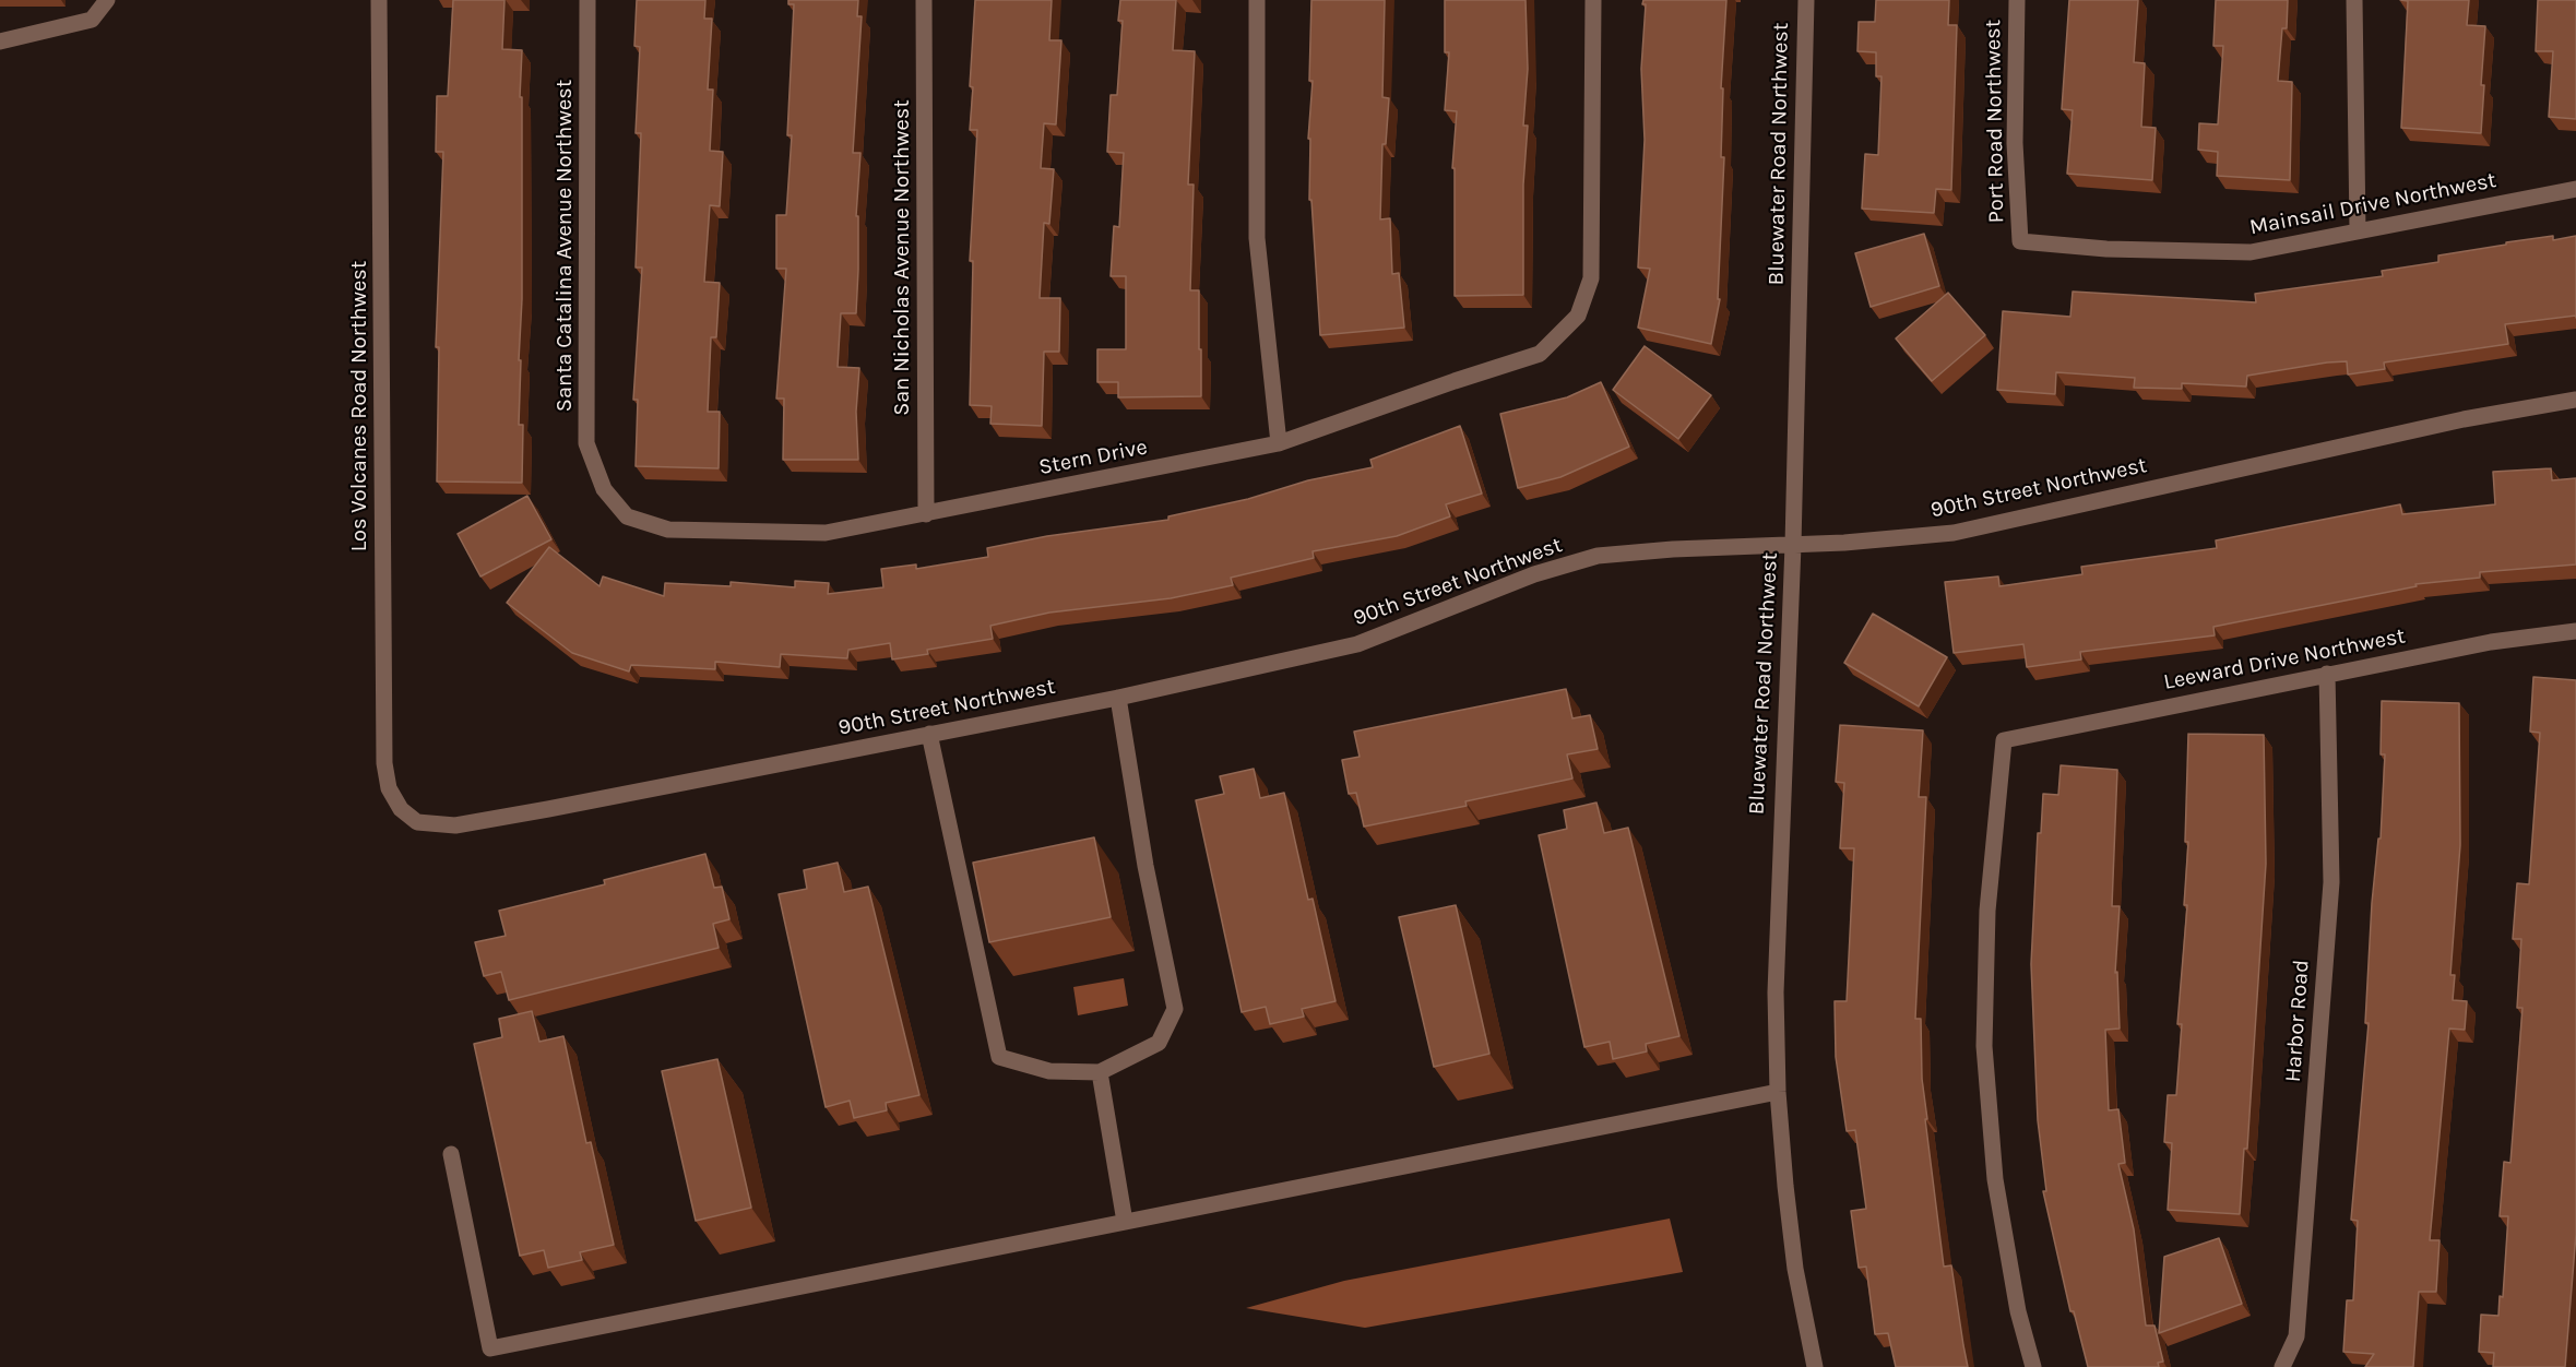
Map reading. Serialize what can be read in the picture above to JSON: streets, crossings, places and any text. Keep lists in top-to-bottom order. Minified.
{"streets":{"street":["Port Road Northwest","Bluewater Road Northwest","Mainsail Drive Northwest","Santa Catalina Avenue Northwest","San Nicholas Avenue Northwest","Los Volcanes Road Northwest","Stern Drive","90th Street Northwest","Leeward Drive Northwest","Harbor Road"]},"crossings":[["Port Road Northwest","Mainsail Drive Northwest"],["Bluewater Road Northwest","90th Street Northwest"],["Santa Catalina Avenue Northwest","Stern Drive"],["San Nicholas Avenue Northwest","Stern Drive"],["Los Volcanes Road Northwest","90th Street Northwest"],["Leeward Drive Northwest","Harbor Road"]]}
